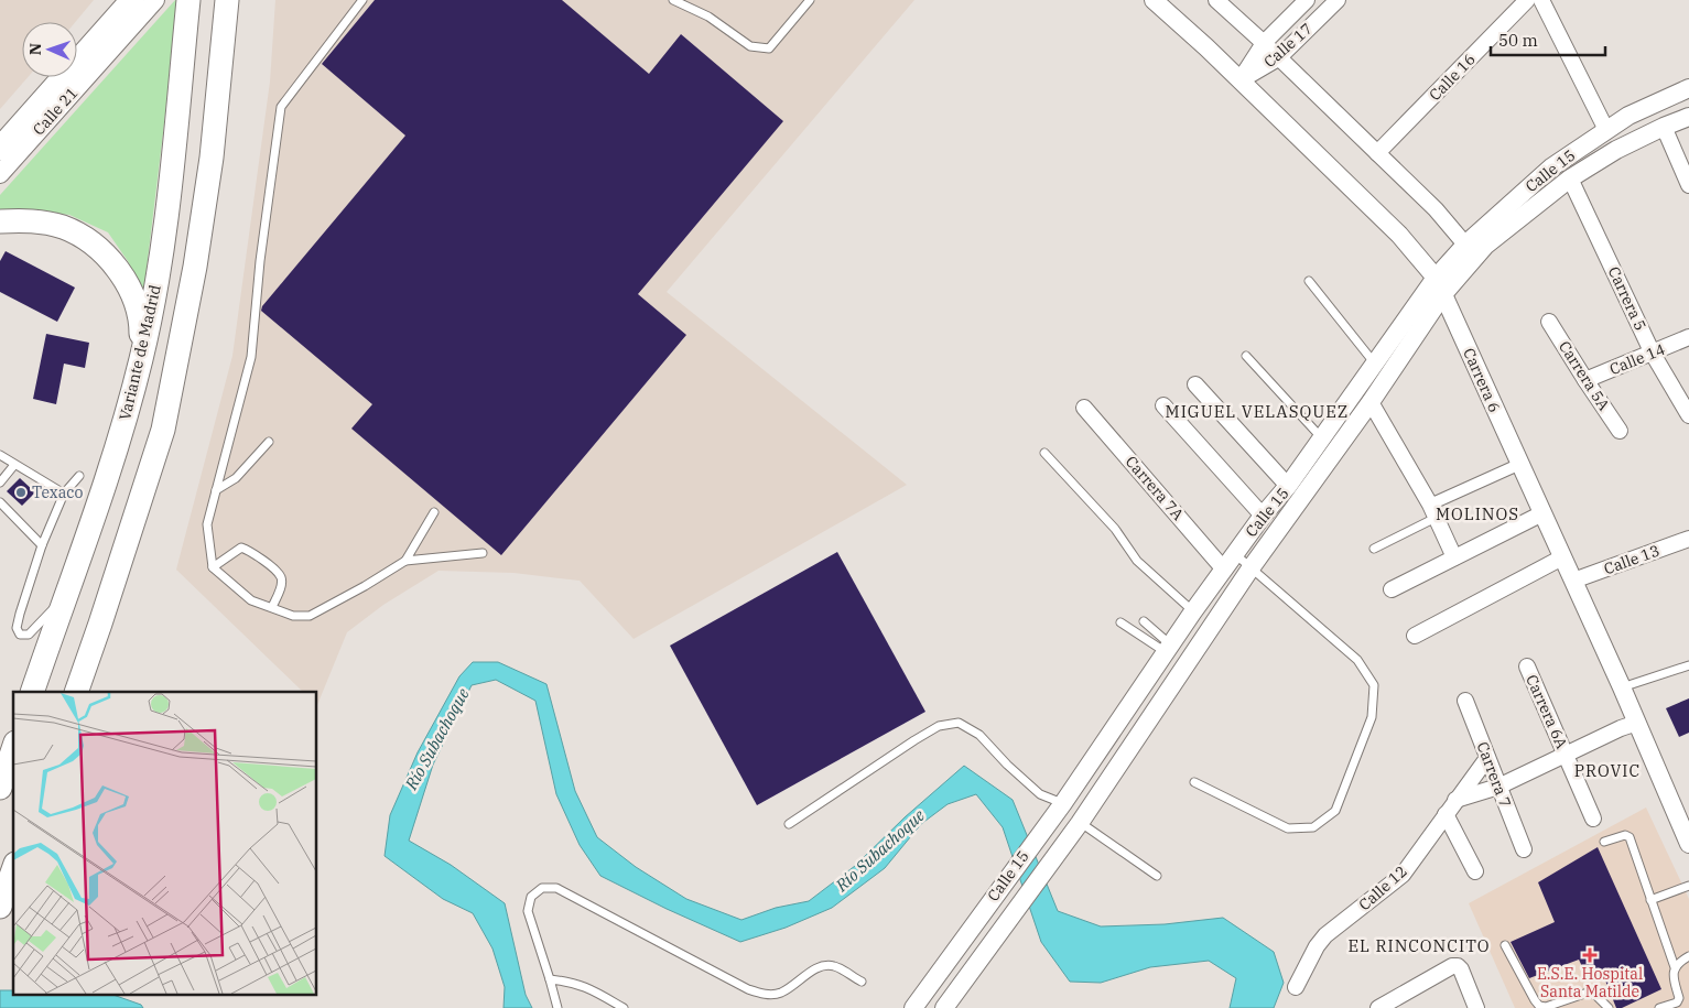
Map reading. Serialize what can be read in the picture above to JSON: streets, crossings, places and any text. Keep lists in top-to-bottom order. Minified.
{"streets":{"main road":["Variante de Madrid"],"street":["Calle 17","Calle 16","Calle 21","Calle 15","Carrera 5","Calle 14","Carrera 5A","Carrera 6","Carrera 7A","Calle 13","Carrera 6A","Carrera 7","Calle 12"]},"crossings":[["Calle 17","Carrera 6"],["Calle 15","Carrera 5"],["Calle 15","Carrera 6"],["Calle 15","Carrera 7A"],["Carrera 5","Calle 14"],["Calle 14","Carrera 5A"],["Carrera 6","Calle 13"],["Carrera 7","Calle 12"]],"districts":["MIGUEL VELASQUEZ","MOLINOS","PROVIC","EL RINCONCITO"],"water":["Río Subachoque"],"places":{"other":["Texaco"],"health":["E.S.E. Hospital Santa Matilde"]},"scale_bar":"50 m","north":"left"}
